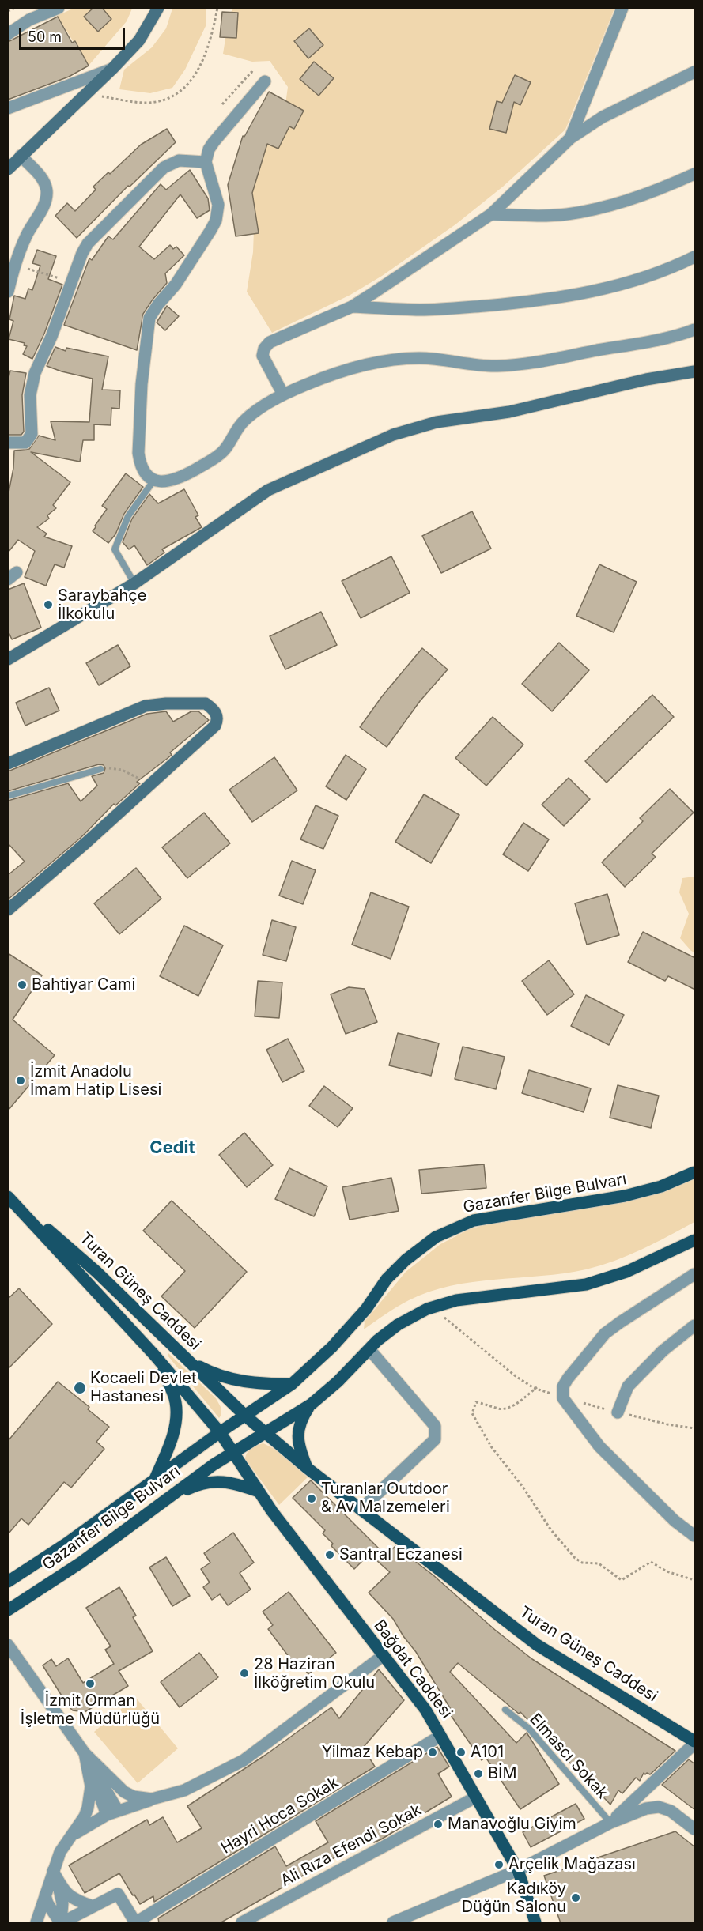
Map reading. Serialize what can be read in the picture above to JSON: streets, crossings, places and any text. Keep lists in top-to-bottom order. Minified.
{"streets":{"main road":["Gazanfer Bilge Bulvarı","Turan Güneş Caddesi","Bağdat Caddesi"],"street":["Hayri Hoca Sokak","Ali Rıza Efendi Sokak"],"lane":["Elmascı Sokak"]},"crossings":[["Gazanfer Bilge Bulvarı","Turan Güneş Caddesi"],["Gazanfer Bilge Bulvarı","Bağdat Caddesi"],["Turan Güneş Caddesi","Bağdat Caddesi"],["Bağdat Caddesi","Hayri Hoca Sokak"],["Bağdat Caddesi","Ali Rıza Efendi Sokak"]],"districts":["Cedit"],"places":["Saraybahçe İlkokulu","Bahtiyar Cami","İzmit Anadolu İmam Hatip Lisesi","Kocaeli Devlet Hastanesi","Turanlar Outdoor & Av Malzemeleri","Santral Eczanesi","28 Haziran İlköğretim Okulu","İzmit Orman İşletme Müdürlüğü","Yilmaz Kebap","A101","BİM","Manavoğlu Giyim","Arçelik Mağazası","Kadıköy Düğün Salonu"],"scale_bar":"50 m"}
